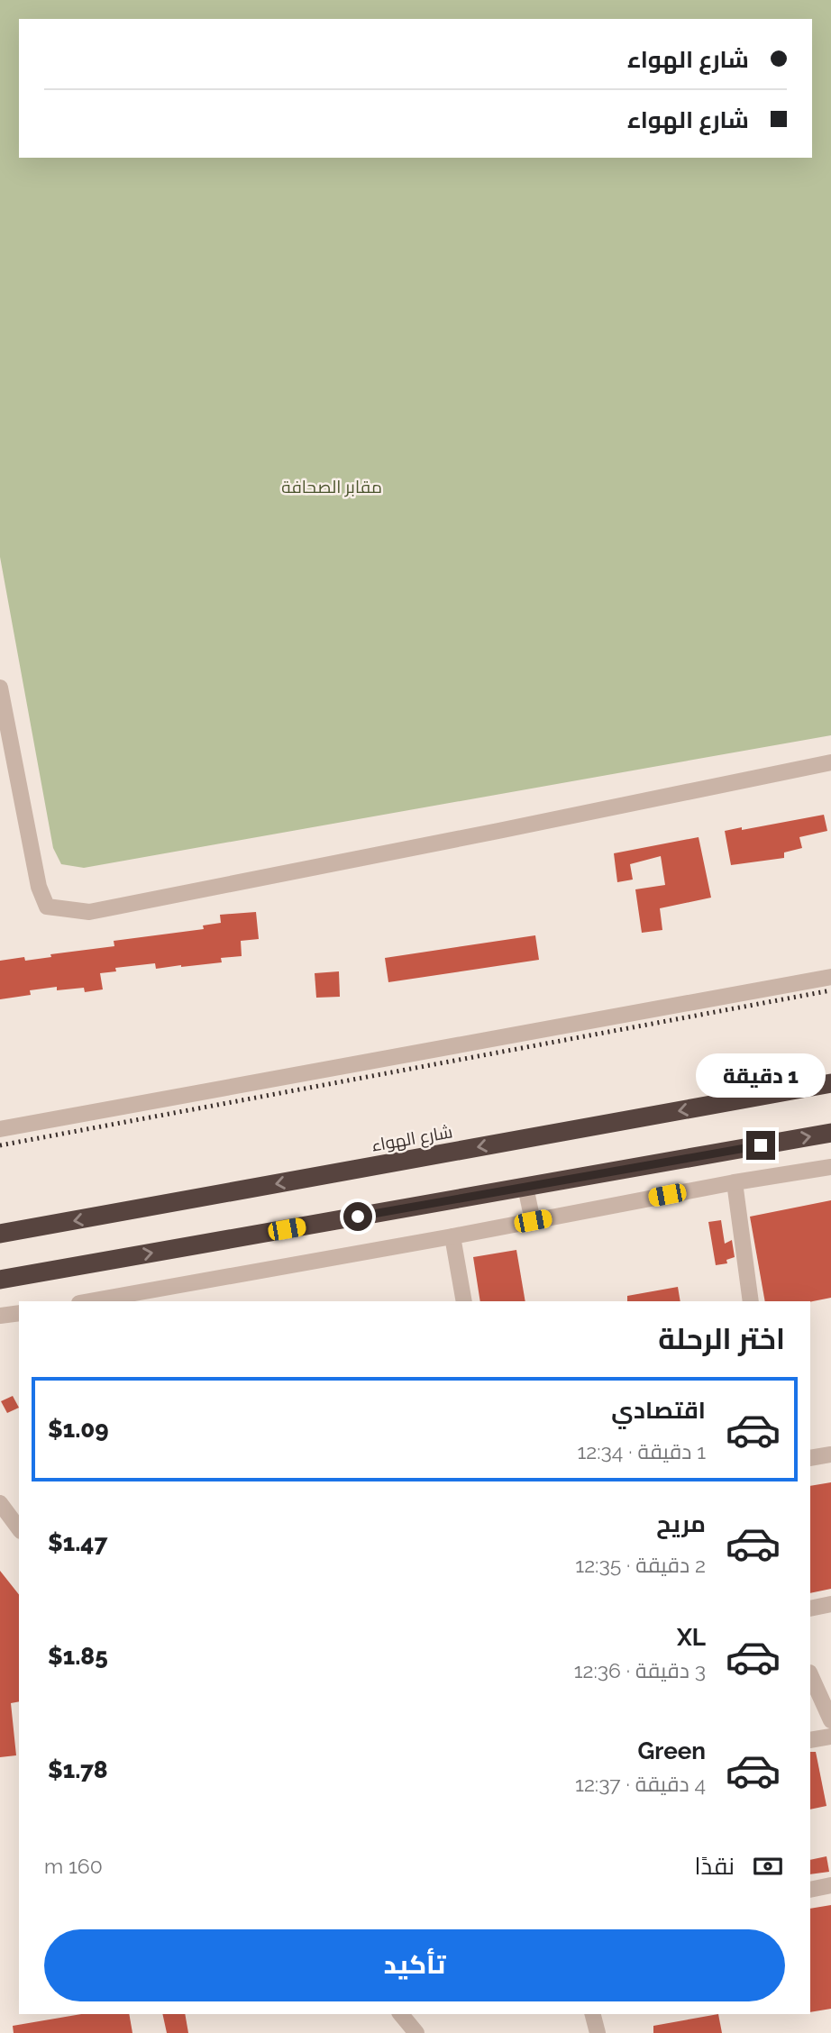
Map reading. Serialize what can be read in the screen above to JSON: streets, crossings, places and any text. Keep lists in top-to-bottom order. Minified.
{"streets":{"highway":["شارع الهواء"]},"parks":["مقابر الصحافة"],"page":{"banner":["شارع الهواء","شارع الهواء"],"bubble":"1 دقيقة","heading":"اختر الرحلة","list":[{"name":"اقتصادي","note":"1 دقيقة · 12:34","value":"$1.09"},{"name":"مريح","note":"2 دقيقة · 12:35","value":"$1.47"},{"name":"XL","note":"3 دقيقة · 12:36","value":"$1.85"},{"name":"Green","note":"4 دقيقة · 12:37","value":"$1.78"}],"pay":["نقدًا","160 m"],"buttons":"تأكيد"}}
